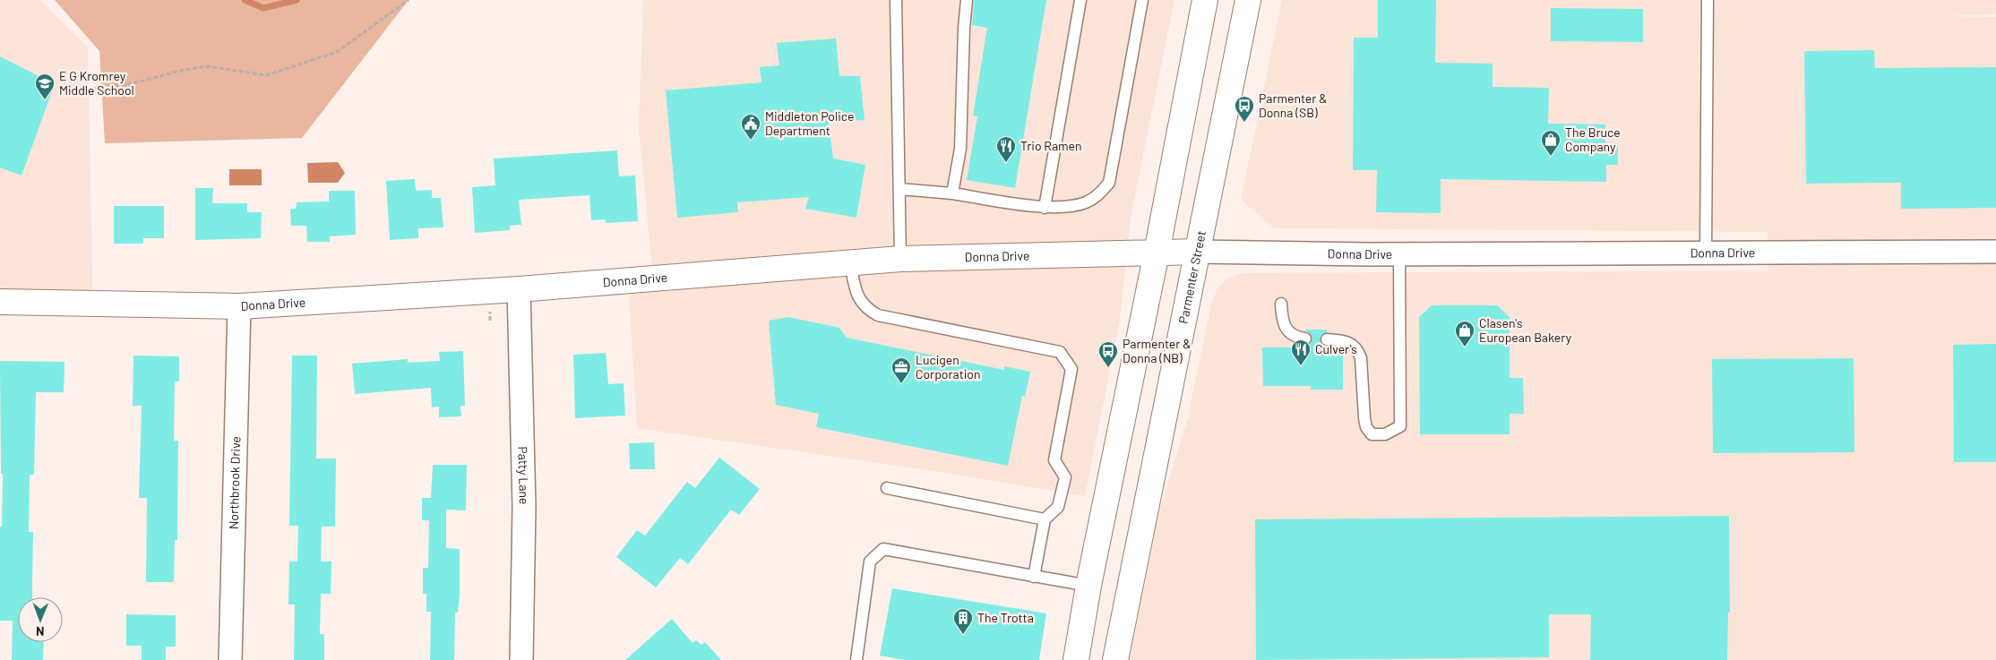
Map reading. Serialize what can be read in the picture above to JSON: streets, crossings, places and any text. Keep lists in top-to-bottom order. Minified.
{"streets":{"street":["Donna Drive","Parmenter Street","Patty Lane","Northbrook Drive"]},"crossings":[["Donna Drive","Parmenter Street"],["Donna Drive","Patty Lane"],["Donna Drive","Northbrook Drive"]],"places":{"school or university":["E G Kromrey Middle School"],"bus stop":["Parmenter & Donna (SB)","Parmenter & Donna (NB)"],"public building":["Middleton Police Department"],"shop":["The Bruce Company","Clasen's European Bakery"],"restaurant":["Trio Ramen","Culver's"],"office":["Lucigen Corporation"],"building":["The Trotta"]},"north":"bottom"}
